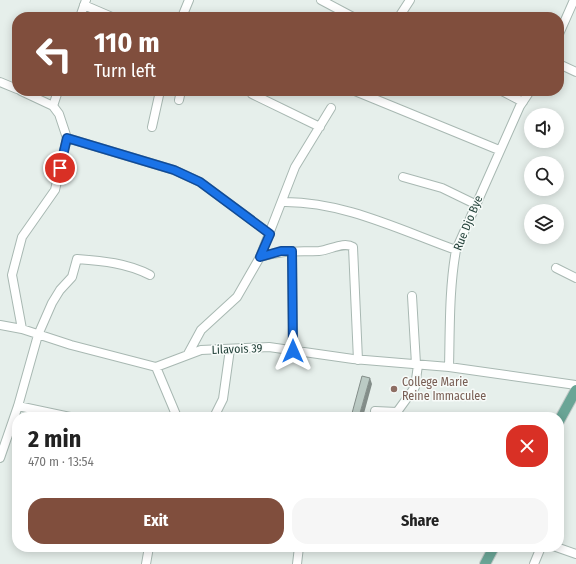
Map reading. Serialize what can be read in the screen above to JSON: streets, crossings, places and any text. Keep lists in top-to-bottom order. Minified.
{"streets":{"street":["Rue Djo Bye","Lilavois 39"]},"crossings":[["Rue Djo Bye","Lilavois 39"]],"places":["College Marie Reine Immaculee"],"page":{"turn":["110 m","Turn left"],"heading":["2 min","470 m · 13:54"],"buttons":["Exit","Share"]}}
